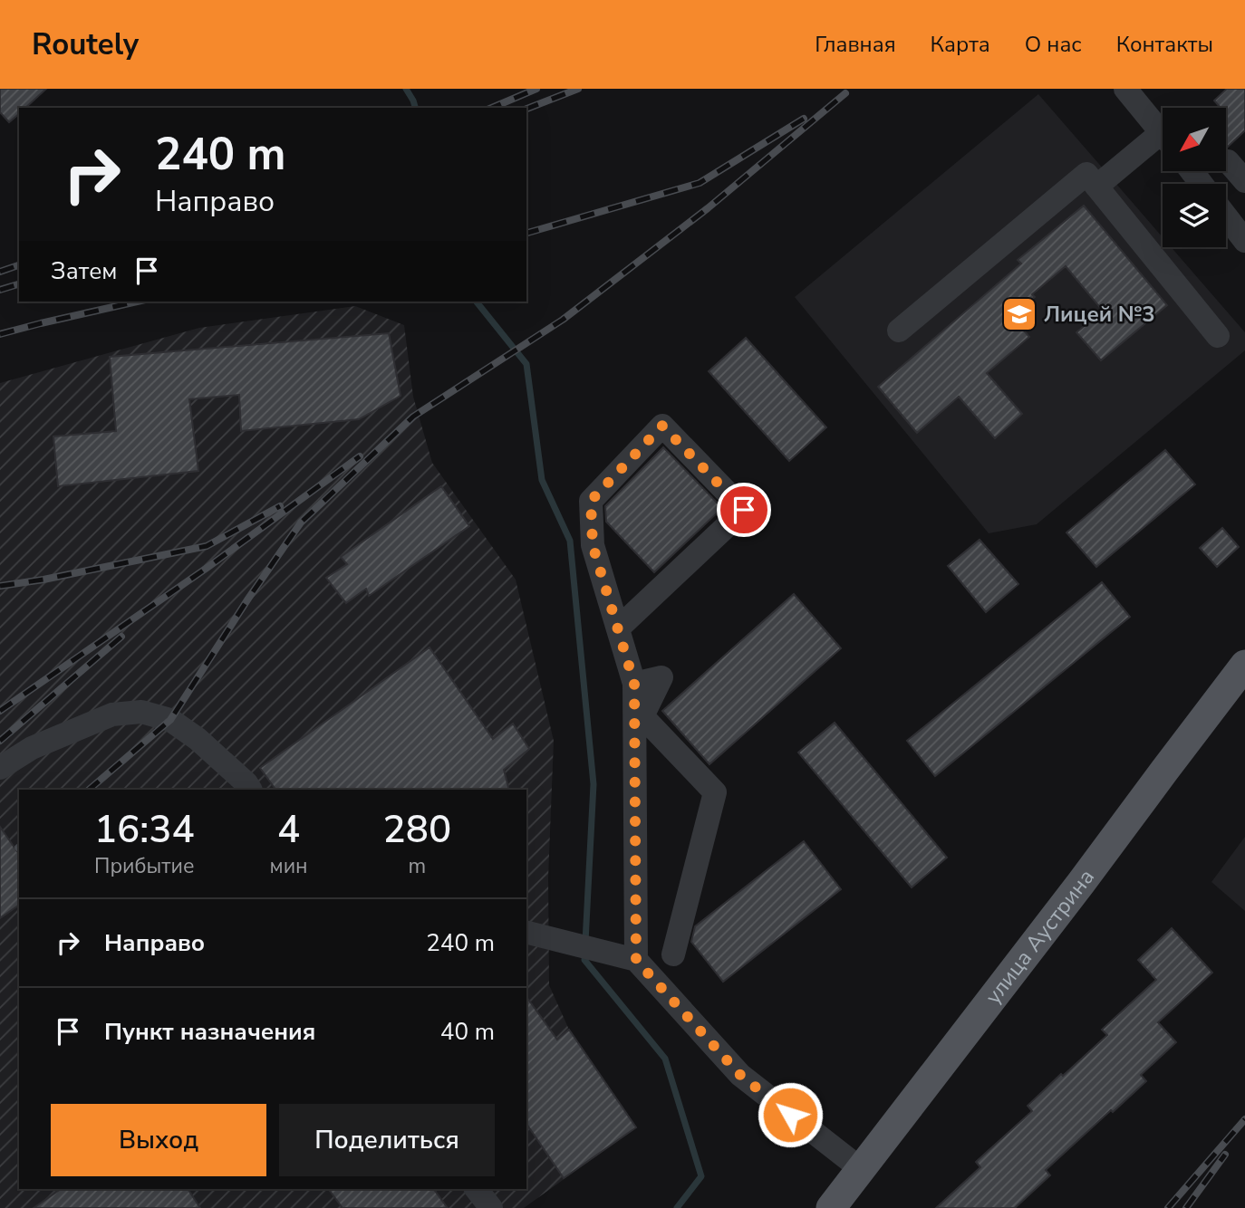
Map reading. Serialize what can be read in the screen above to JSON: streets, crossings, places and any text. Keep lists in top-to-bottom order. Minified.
{"streets":{"main road":["улица Аустрина"]},"places":{"school or university":["Лицей №3"]},"north":"bottom left","page":{"header":"Routely","nav":["Главная","Карта","О нас","Контакты"],"turn":["240 m","Направо"],"then":"Затем","eta":["16:34","Прибытие","4","мин","280","m"],"list":[{"name":"Направо","value":"240 m"},{"name":"Пункт назначения","value":"40 m"}],"buttons":["Выход","Поделиться"]}}
